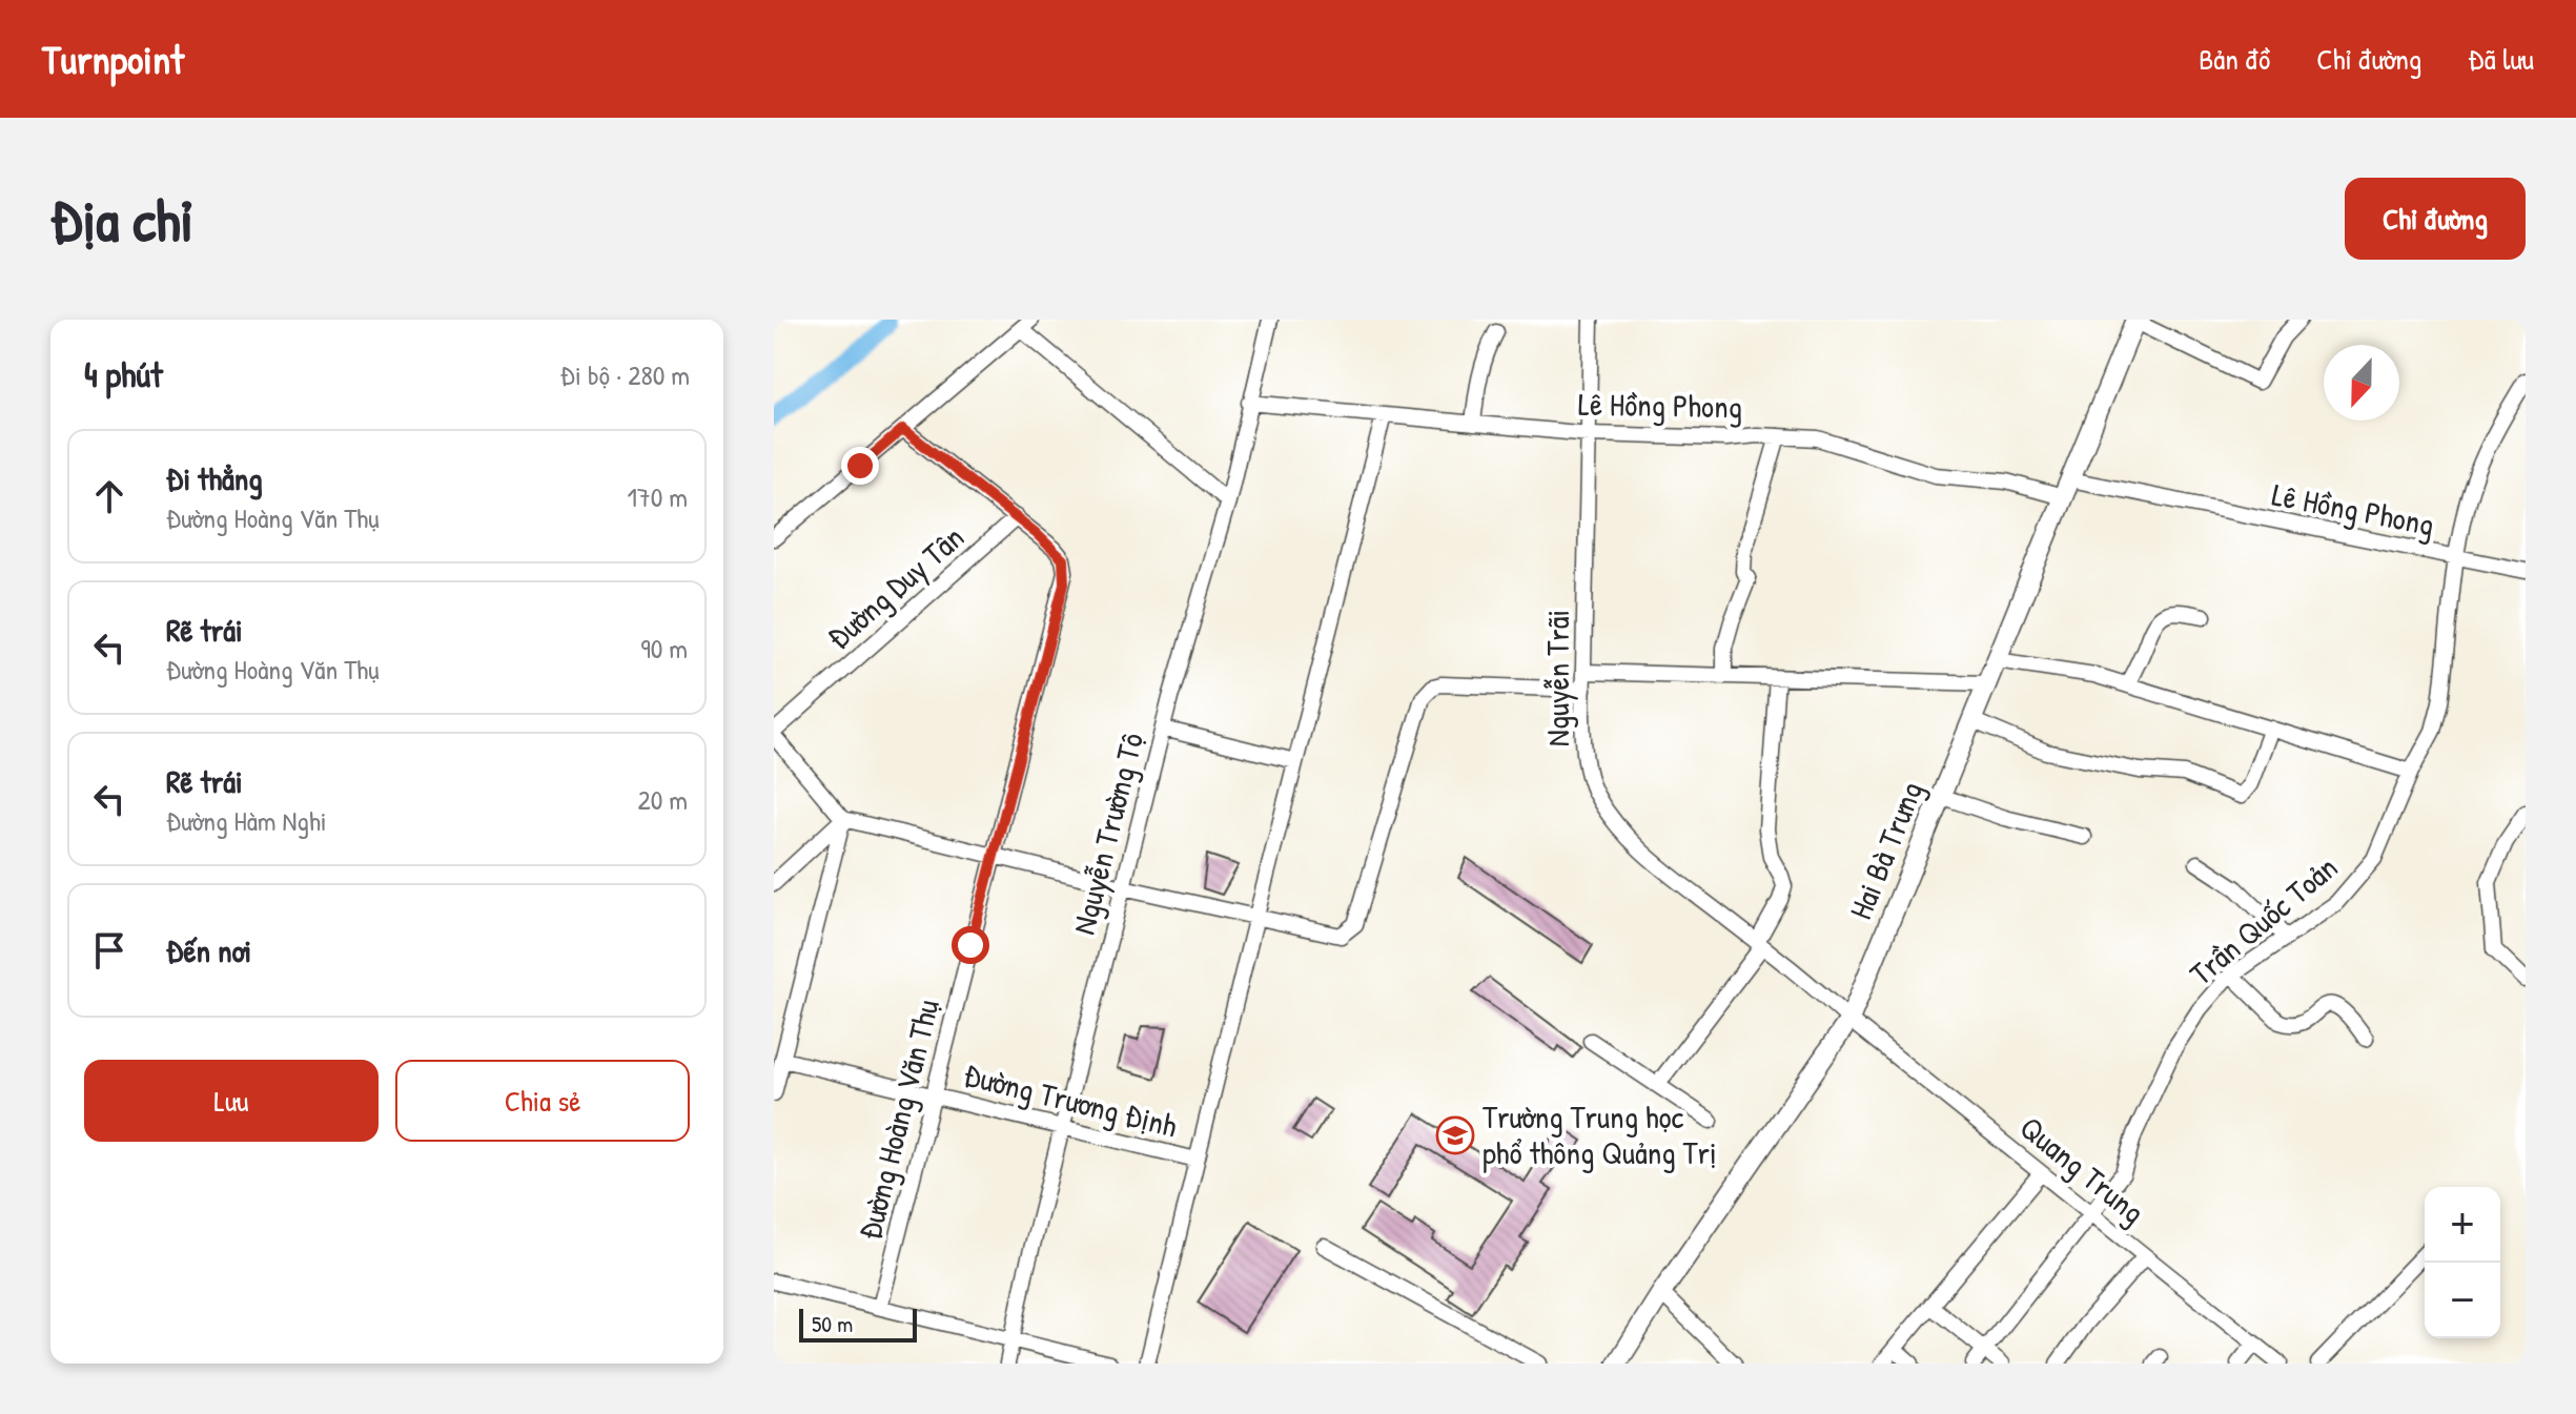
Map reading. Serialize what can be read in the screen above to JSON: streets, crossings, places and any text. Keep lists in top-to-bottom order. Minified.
{"streets":{"main road":["Hai Bà Trưng"],"street":["Lê Hồng Phong","Đường Duy Tân","Nguyễn Trãi","Nguyễn Trường Tộ","Trần Quốc Toản","Đường Trương Định","Đường Hoàng Văn Thụ","Quang Trung"]},"crossings":[["Lê Hồng Phong","Nguyễn Trãi"],["Lê Hồng Phong","Nguyễn Trường Tộ"],["Lê Hồng Phong","Hai Bà Trưng"],["Lê Hồng Phong","Trần Quốc Toản"],["Đường Duy Tân","Đường Hoàng Văn Thụ"],["Nguyễn Trãi","Hai Bà Trưng"],["Nguyễn Trãi","Quang Trung"],["Nguyễn Trường Tộ","Đường Trương Định"],["Hai Bà Trưng","Quang Trung"],["Trần Quốc Toản","Quang Trung"],["Đường Trương Định","Đường Hoàng Văn Thụ"]],"places":{"school or university":["Trường Trung học phổ thông Quảng Trị"]},"scale_bar":"50 m","north":"bottom","page":{"header":"Turnpoint","nav":["Bản đồ","Chỉ đường","Đã lưu"],"buttons":["Chỉ đường",["Lưu","Chia sẻ"]],"title":"Địa chỉ","heading":["4 phút","Đi bộ · 280 m"],"list":[["Đi thẳng","Đường Hoàng Văn Thụ","170 m"],["Rẽ trái","Đường Hoàng Văn Thụ","90 m"],["Rẽ trái","Đường Hàm Nghi","20 m"],"Đến nơi"],"map_buttons":["+","−"],"scale":"50 m"}}
